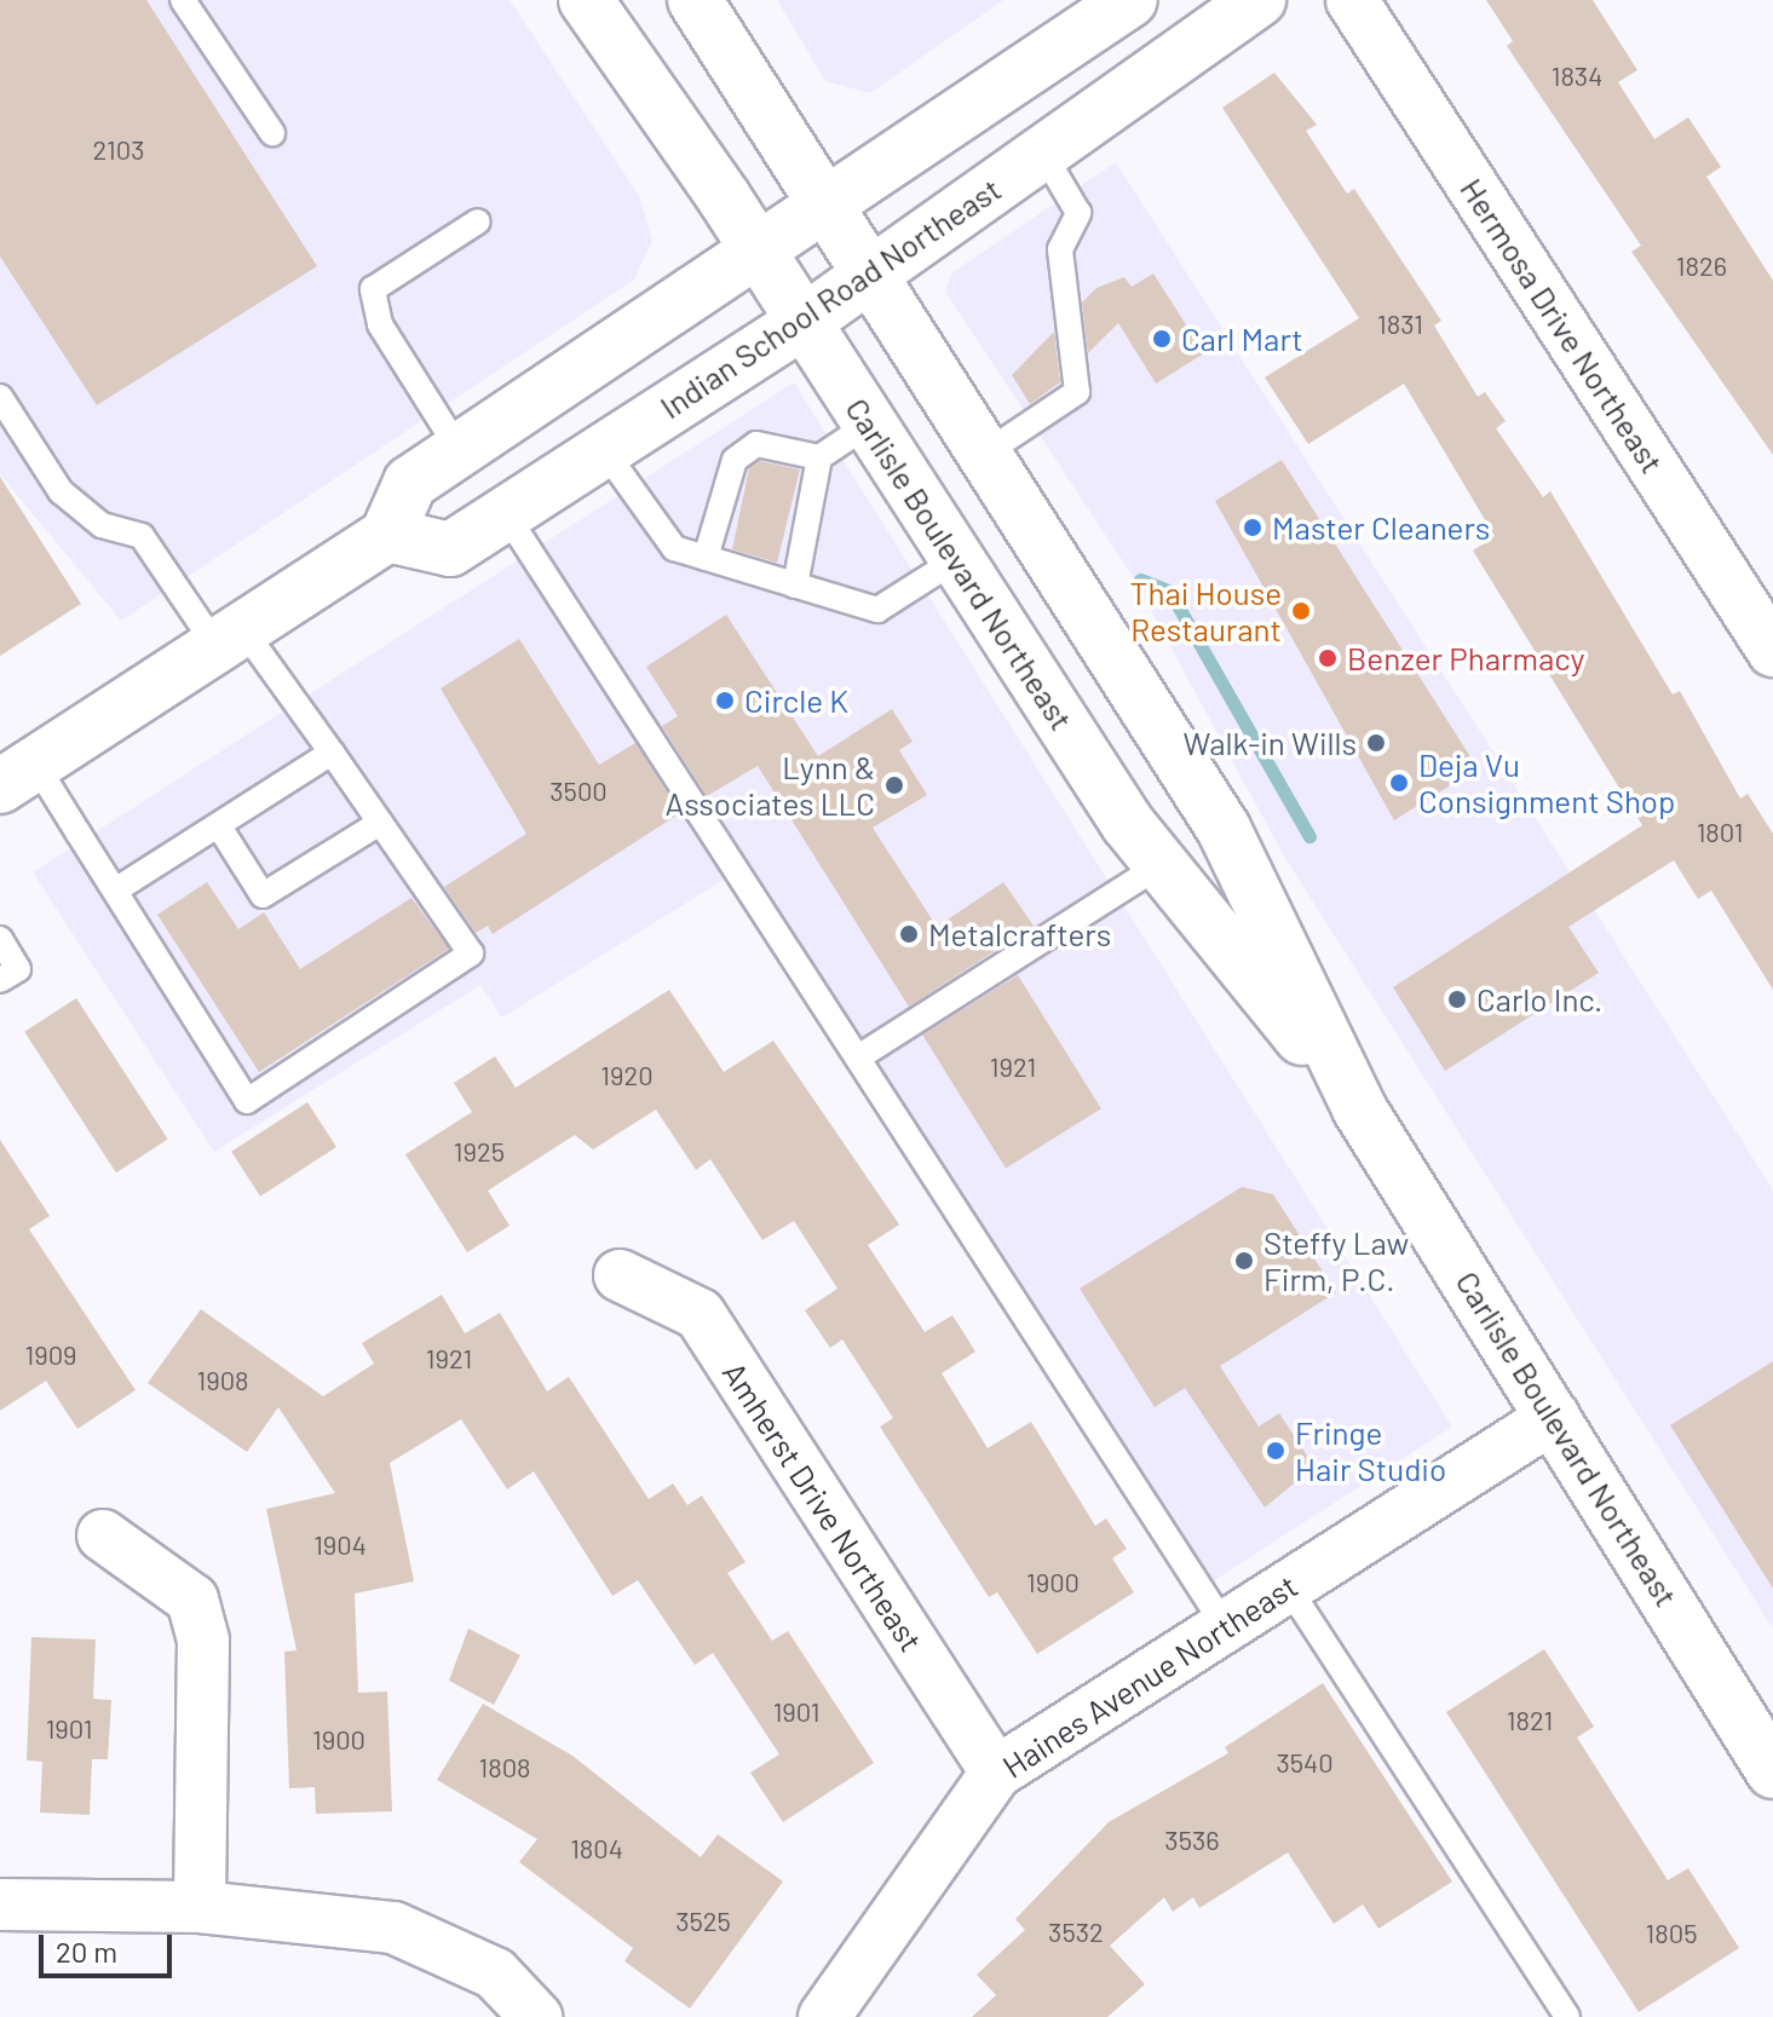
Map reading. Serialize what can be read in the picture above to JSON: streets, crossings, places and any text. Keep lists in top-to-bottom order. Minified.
{"streets":{"main road":["Indian School Road Northeast","Carlisle Boulevard Northeast"],"street":["Hermosa Drive Northeast","Amherst Drive Northeast","Haines Avenue Northeast"]},"crossings":[["Indian School Road Northeast","Carlisle Boulevard Northeast"],["Carlisle Boulevard Northeast","Haines Avenue Northeast"],["Amherst Drive Northeast","Haines Avenue Northeast"]],"places":["Carl Mart","Master Cleaners","Thai House Restaurant","Benzer Pharmacy","Circle K","Walk-in Wills","Deja Vu Consignment Shop","Lynn & Associates LLC","Metalcrafters","Carlo Inc.","Steffy Law Firm, P.C.","Fringe Hair Studio"],"house_numbers":["1834","2103","1826","1831","3500","1801","1921","1920","1925","1909","1921","1908","1904","1900","1901","1821","1901","1900","3540","1808","3536","1804","3525","3532","1805"],"scale_bar":"20 m"}
